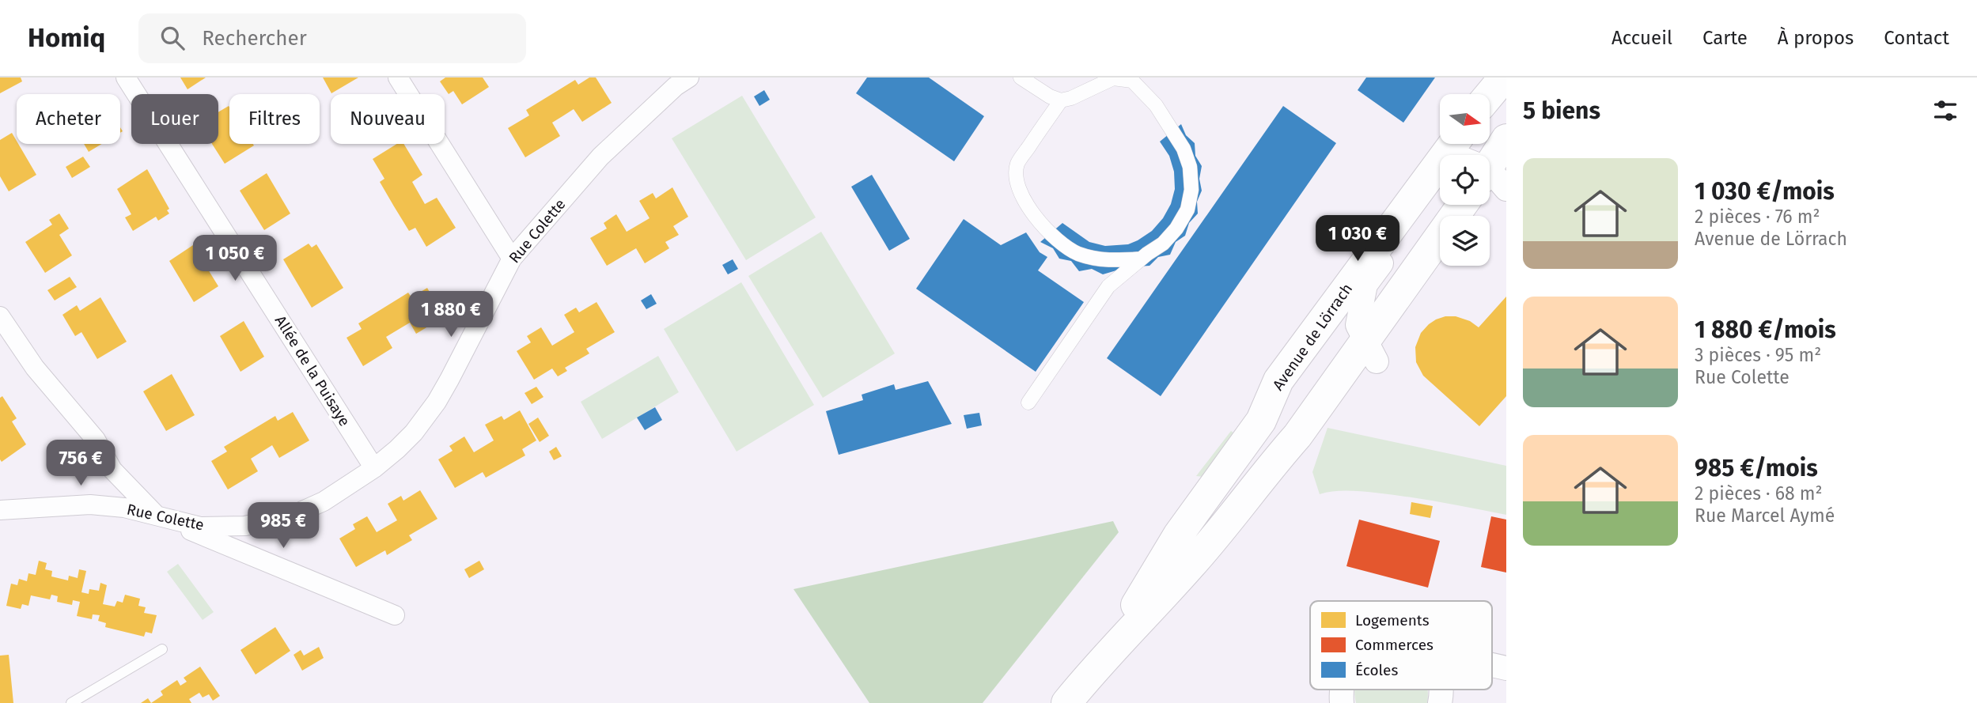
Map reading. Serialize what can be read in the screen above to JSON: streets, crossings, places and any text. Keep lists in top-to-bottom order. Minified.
{"streets":{"main road":["Avenue de Lörrach"],"street":["Rue Colette","Allée de la Puisaye"]},"crossings":[["Rue Colette","Allée de la Puisaye"]],"legend":["Logements","Commerces","Écoles"],"north":"right","page":{"header":"Homiq","search":"Rechercher","nav":["Accueil","Carte","À propos","Contact"],"heading":"5 biens","chip":["Acheter","Louer","Filtres","Nouveau"],"list":[{"name":"1 030 €/mois","note":"2 pièces · 76 m² · Avenue de Lörrach"},{"name":"1 880 €/mois","note":"3 pièces · 95 m² · Rue Colette"},{"name":"985 €/mois","note":"2 pièces · 68 m² · Rue Marcel Aymé"}],"price":["1 030 €","1 050 €","1 880 €","756 €","985 €"]}}
